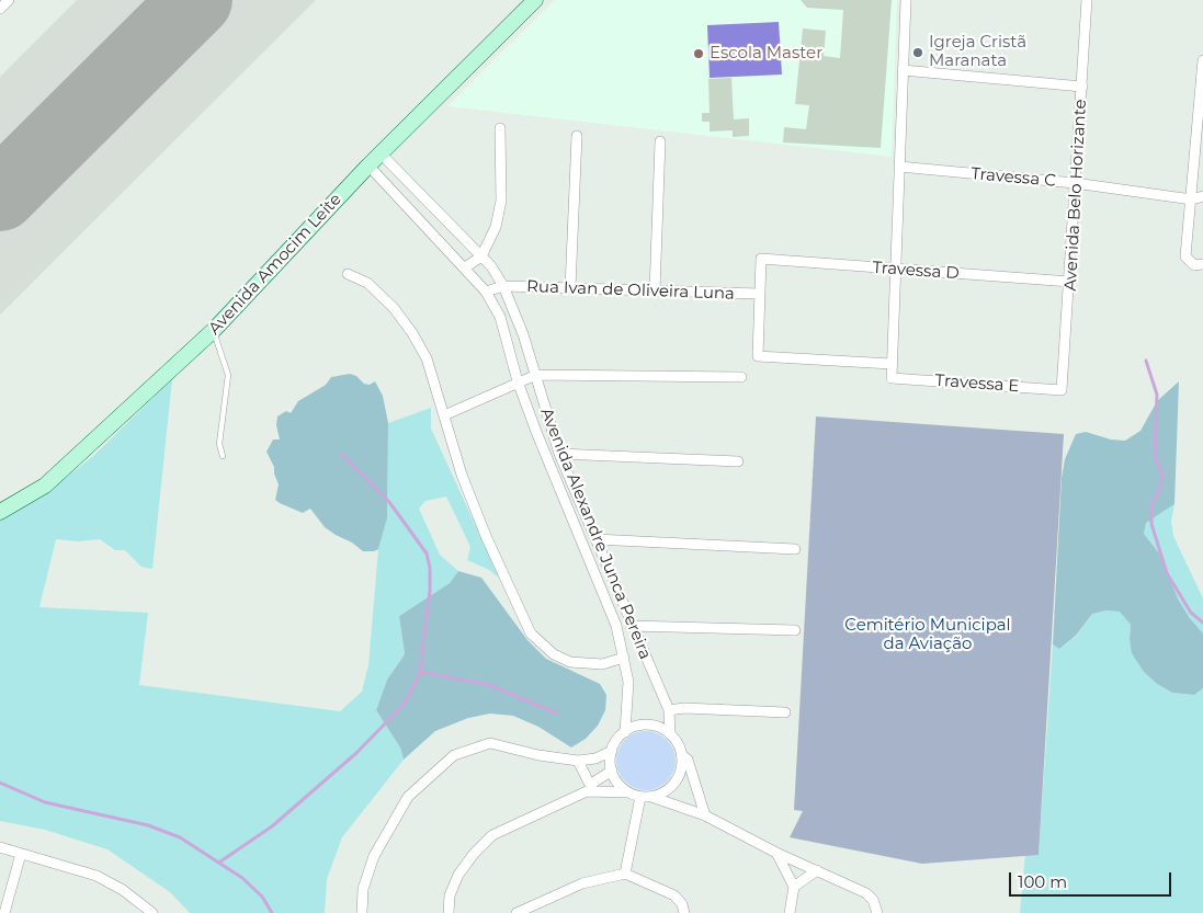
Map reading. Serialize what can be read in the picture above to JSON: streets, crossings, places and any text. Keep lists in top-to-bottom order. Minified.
{"streets":{"street":["Travessa C","Avenida Belo Horizante","Avenida Amocim Leite","Travessa D","Rua Ivan de Oliveira Luna","Travessa E","Avenida Alexandre Junca Pereira"]},"crossings":[["Travessa C","Avenida Belo Horizante"],["Avenida Belo Horizante","Travessa D"],["Avenida Belo Horizante","Travessa E"],["Avenida Amocim Leite","Avenida Alexandre Junca Pereira"],["Travessa D","Rua Ivan de Oliveira Luna"],["Rua Ivan de Oliveira Luna","Avenida Alexandre Junca Pereira"]],"parks":["Cemitério Municipal da Aviação"],"places":["Igreja Cristã Maranata","Escola Master"],"scale_bar":"100 m"}
